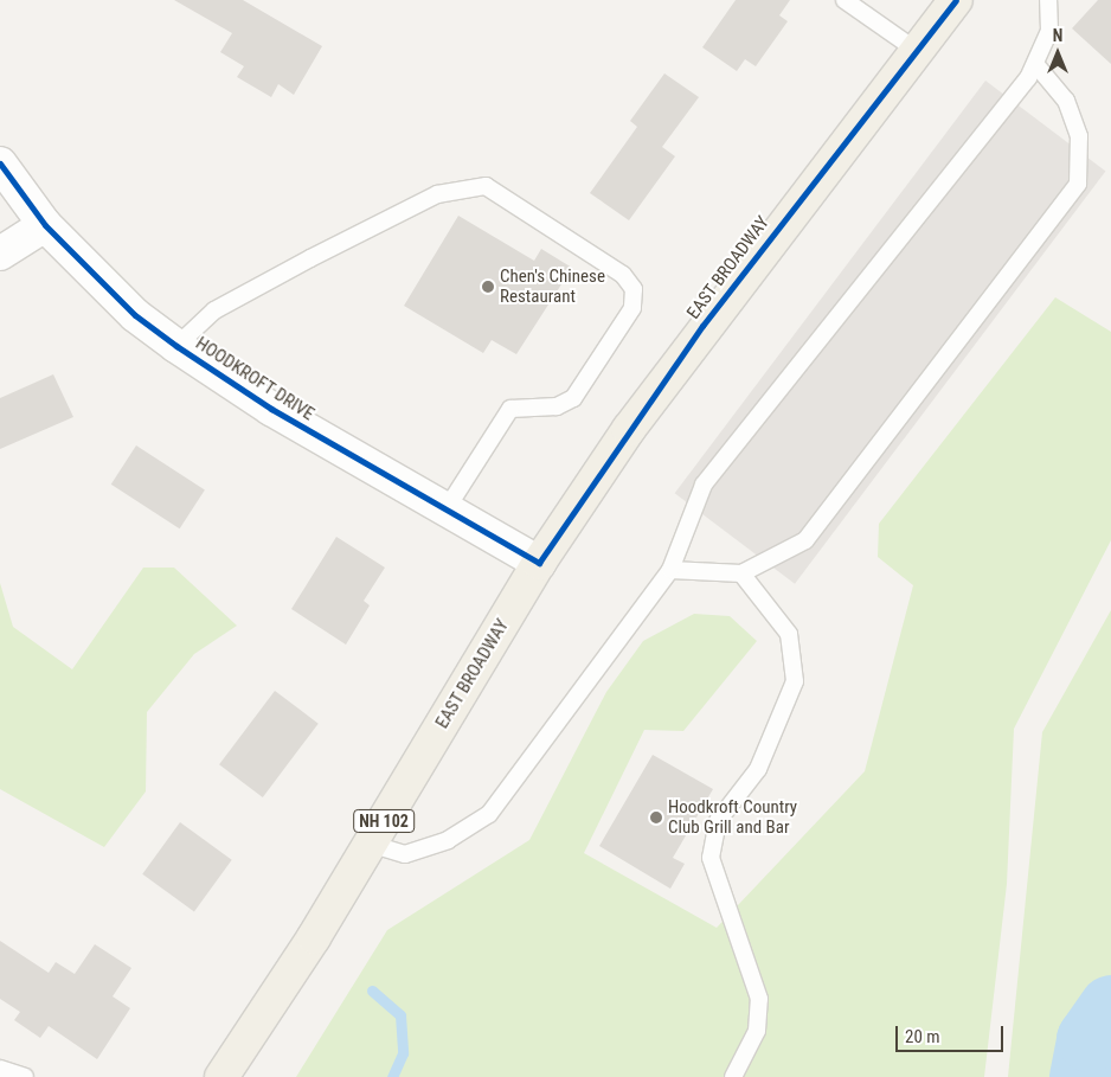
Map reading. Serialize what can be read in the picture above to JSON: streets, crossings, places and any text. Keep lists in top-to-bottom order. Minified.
{"streets":{"main road":["EAST BROADWAY","NH 102"],"street":["HOODKROFT DRIVE"]},"crossings":[["EAST BROADWAY","HOODKROFT DRIVE"]],"places":["Chen's Chinese Restaurant","Hoodkroft Country Club Grill and Bar"],"scale_bar":"20 m","north":"top"}
